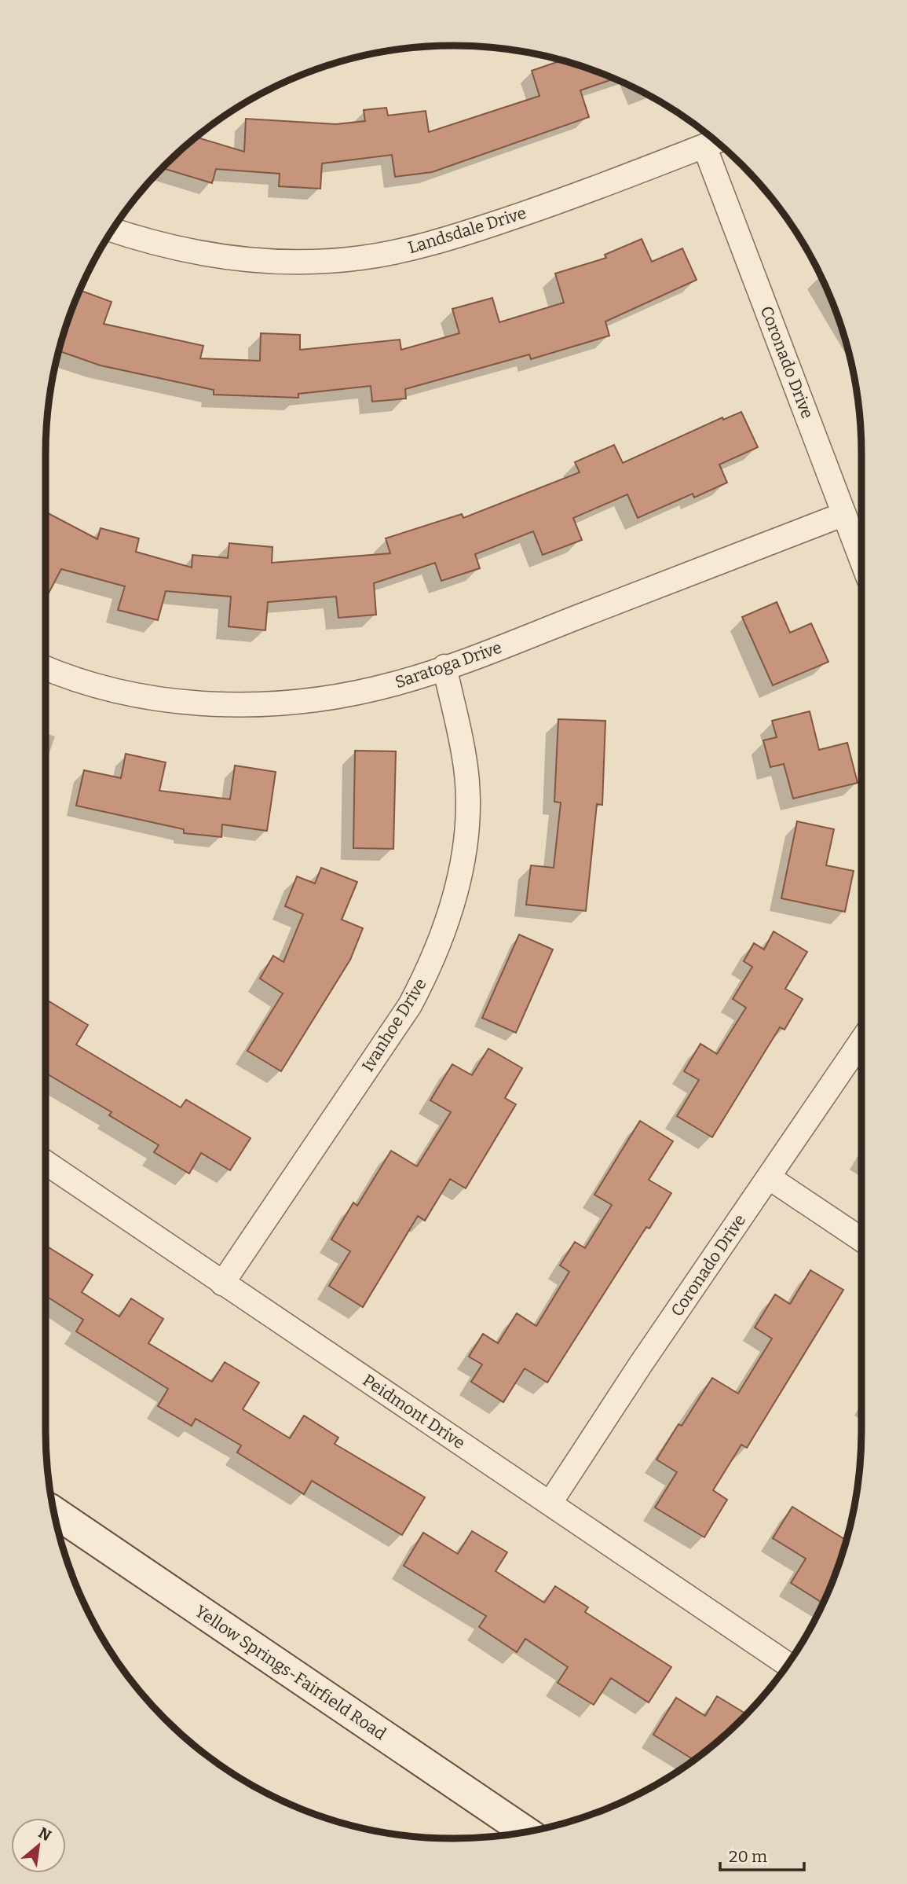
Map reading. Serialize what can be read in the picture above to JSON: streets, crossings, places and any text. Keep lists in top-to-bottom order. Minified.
{"streets":{"main road":["Yellow Springs-Fairfield Road"],"street":["Landsdale Drive","Coronado Drive","Saratoga Drive","Ivanhoe Drive","Peidmont Drive"]},"crossings":[["Landsdale Drive","Coronado Drive"],["Coronado Drive","Saratoga Drive"],["Coronado Drive","Peidmont Drive"],["Saratoga Drive","Ivanhoe Drive"],["Ivanhoe Drive","Peidmont Drive"]],"scale_bar":"20 m","north":"top right"}
